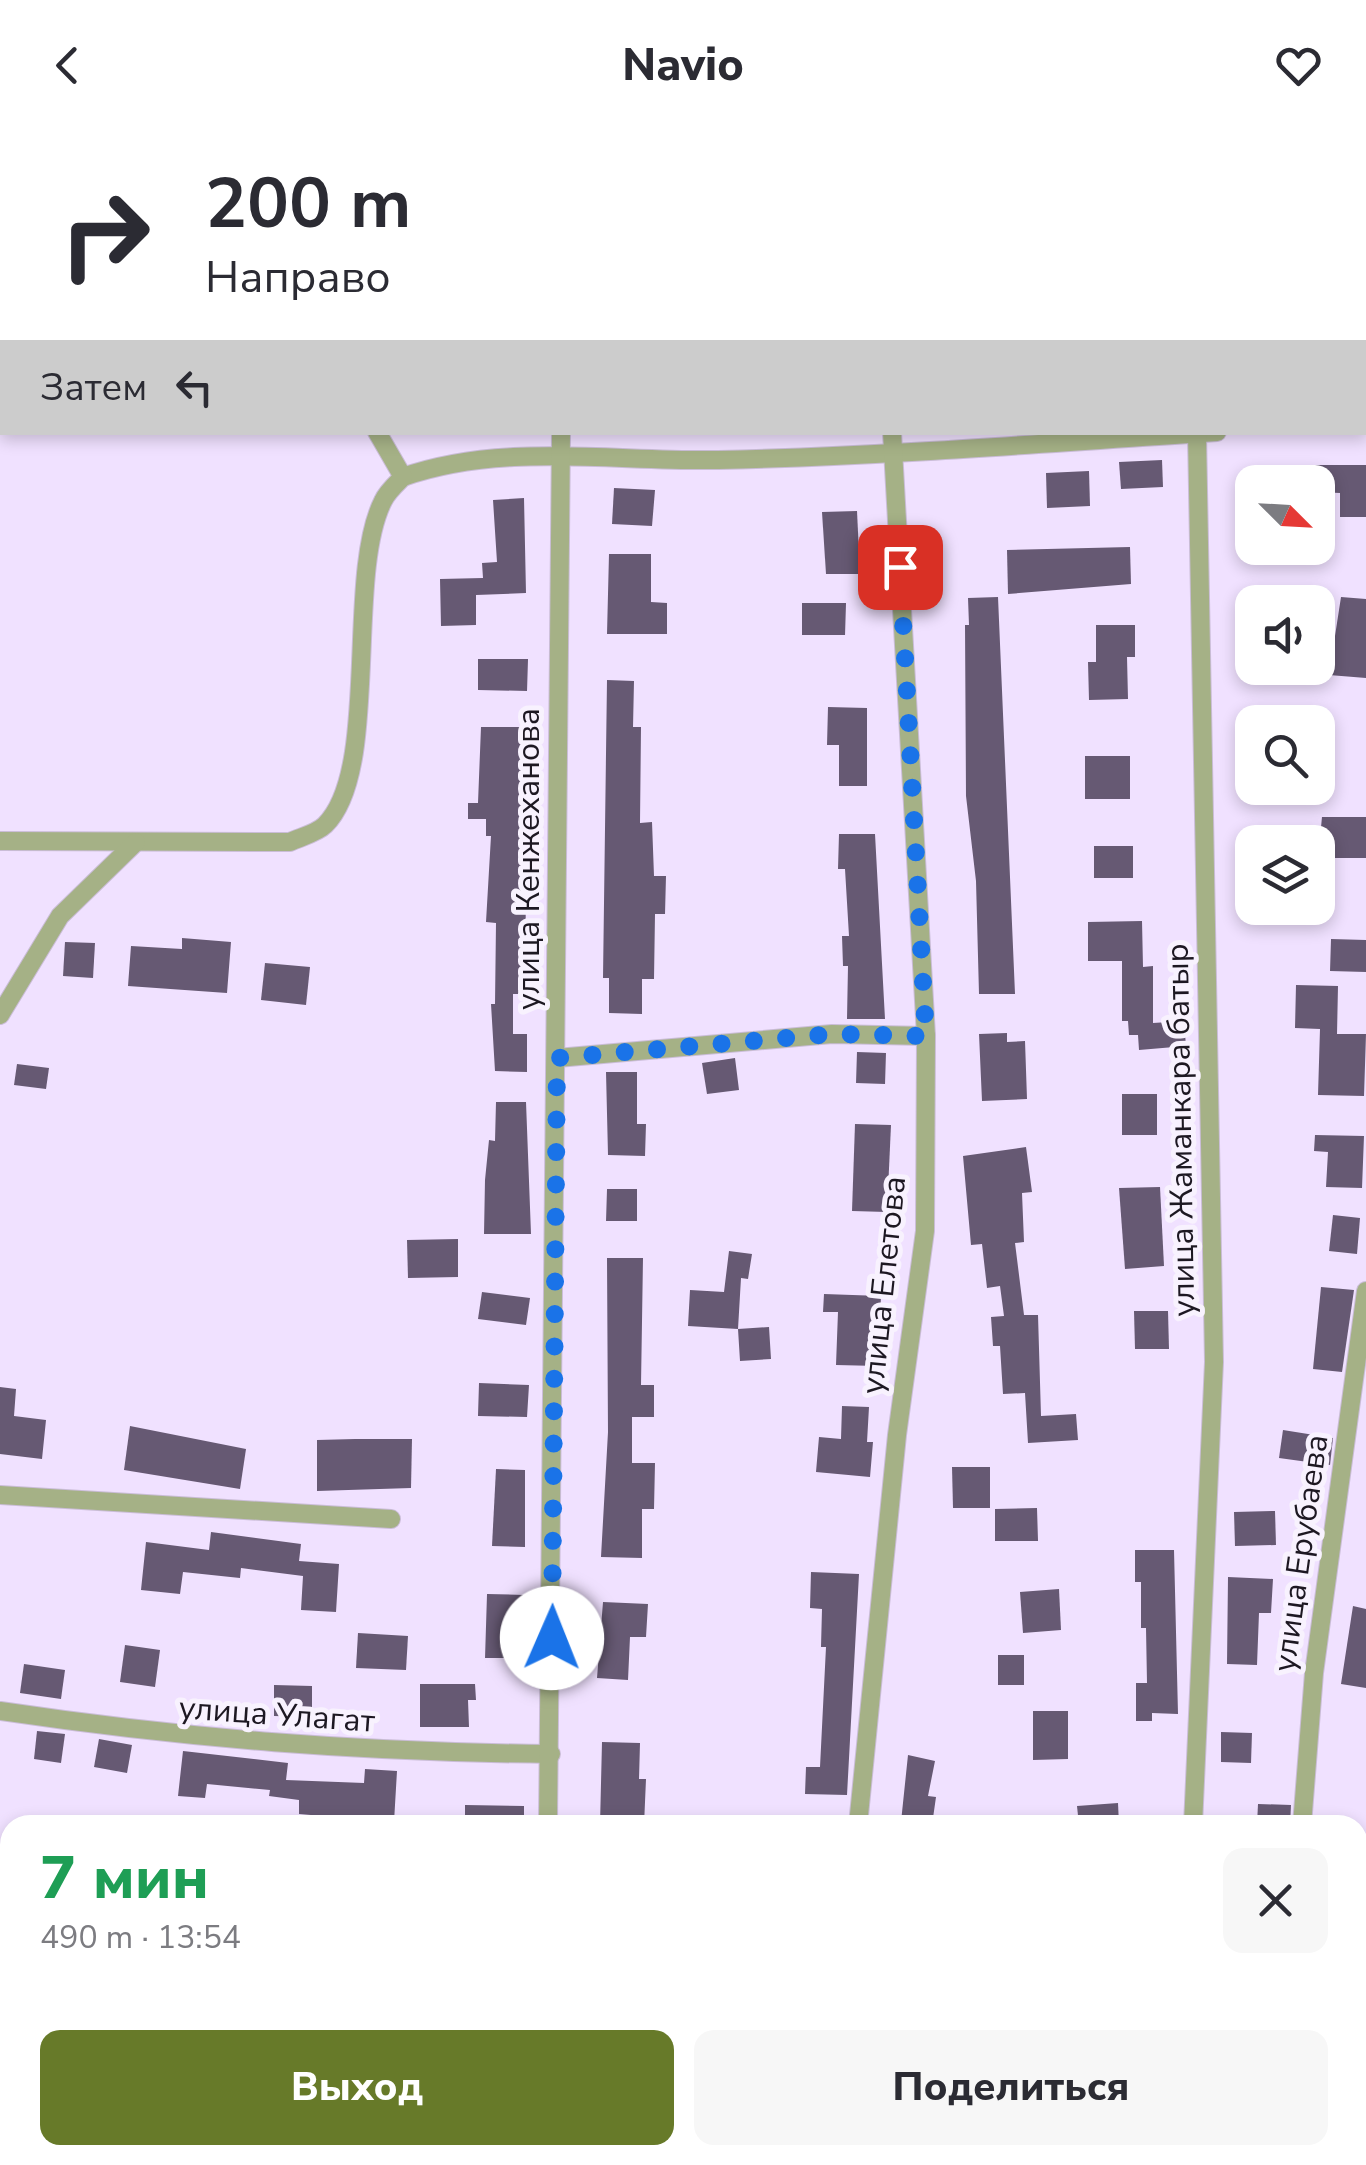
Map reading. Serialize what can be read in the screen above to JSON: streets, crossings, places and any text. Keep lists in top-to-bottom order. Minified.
{"streets":{"street":["улица Кенжеханова","улица Жаманкара батыр","улица Елетова","улица Ерубаева","улица Улагат"]},"crossings":[["улица Кенжеханова","улица Улагат"]],"north":"bottom right","page":{"header":"Navio","turn":["200 m","Направо"],"then":"Затем","heading":["7 мин","490 m · 13:54"],"buttons":["Выход","Поделиться"]}}
